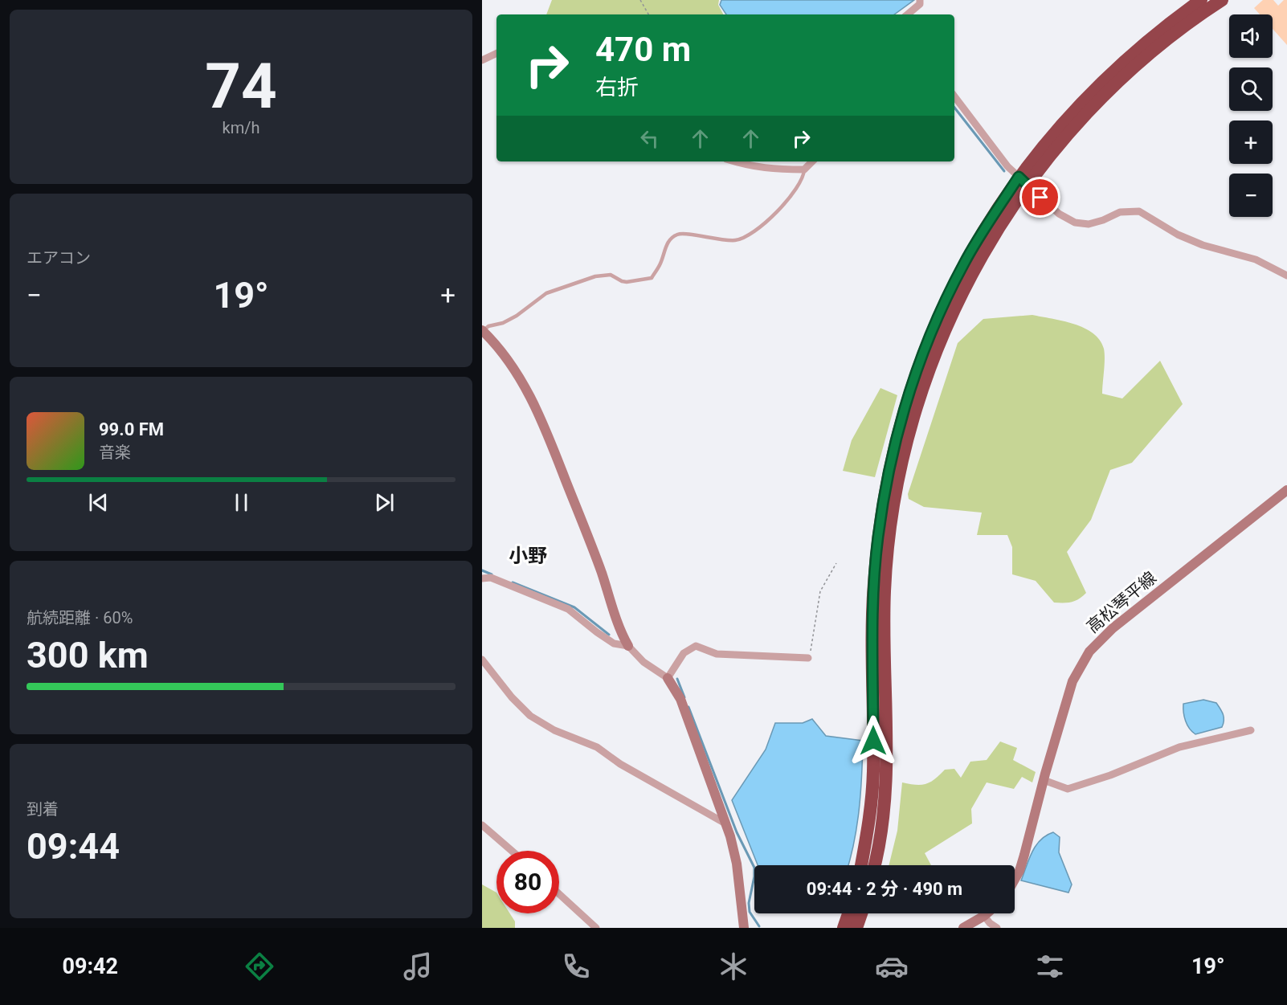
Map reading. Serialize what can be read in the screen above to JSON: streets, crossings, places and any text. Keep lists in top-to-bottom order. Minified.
{"streets":{"street":["高松琴平線"]},"districts":["小野"],"page":{"tile":[["74","km/h"],"エアコン",["航続距離 · 60%","300 km"],["到着","09:44"]],"map_buttons":["+","−"],"turn":["470 m","右折"],"heat":["−","19°","+"],"song":["99.0 FM","音楽"],"limit":"80","trip":"09:44 · 2 分 · 490 m","tabs":["09:42","19°"]}}
